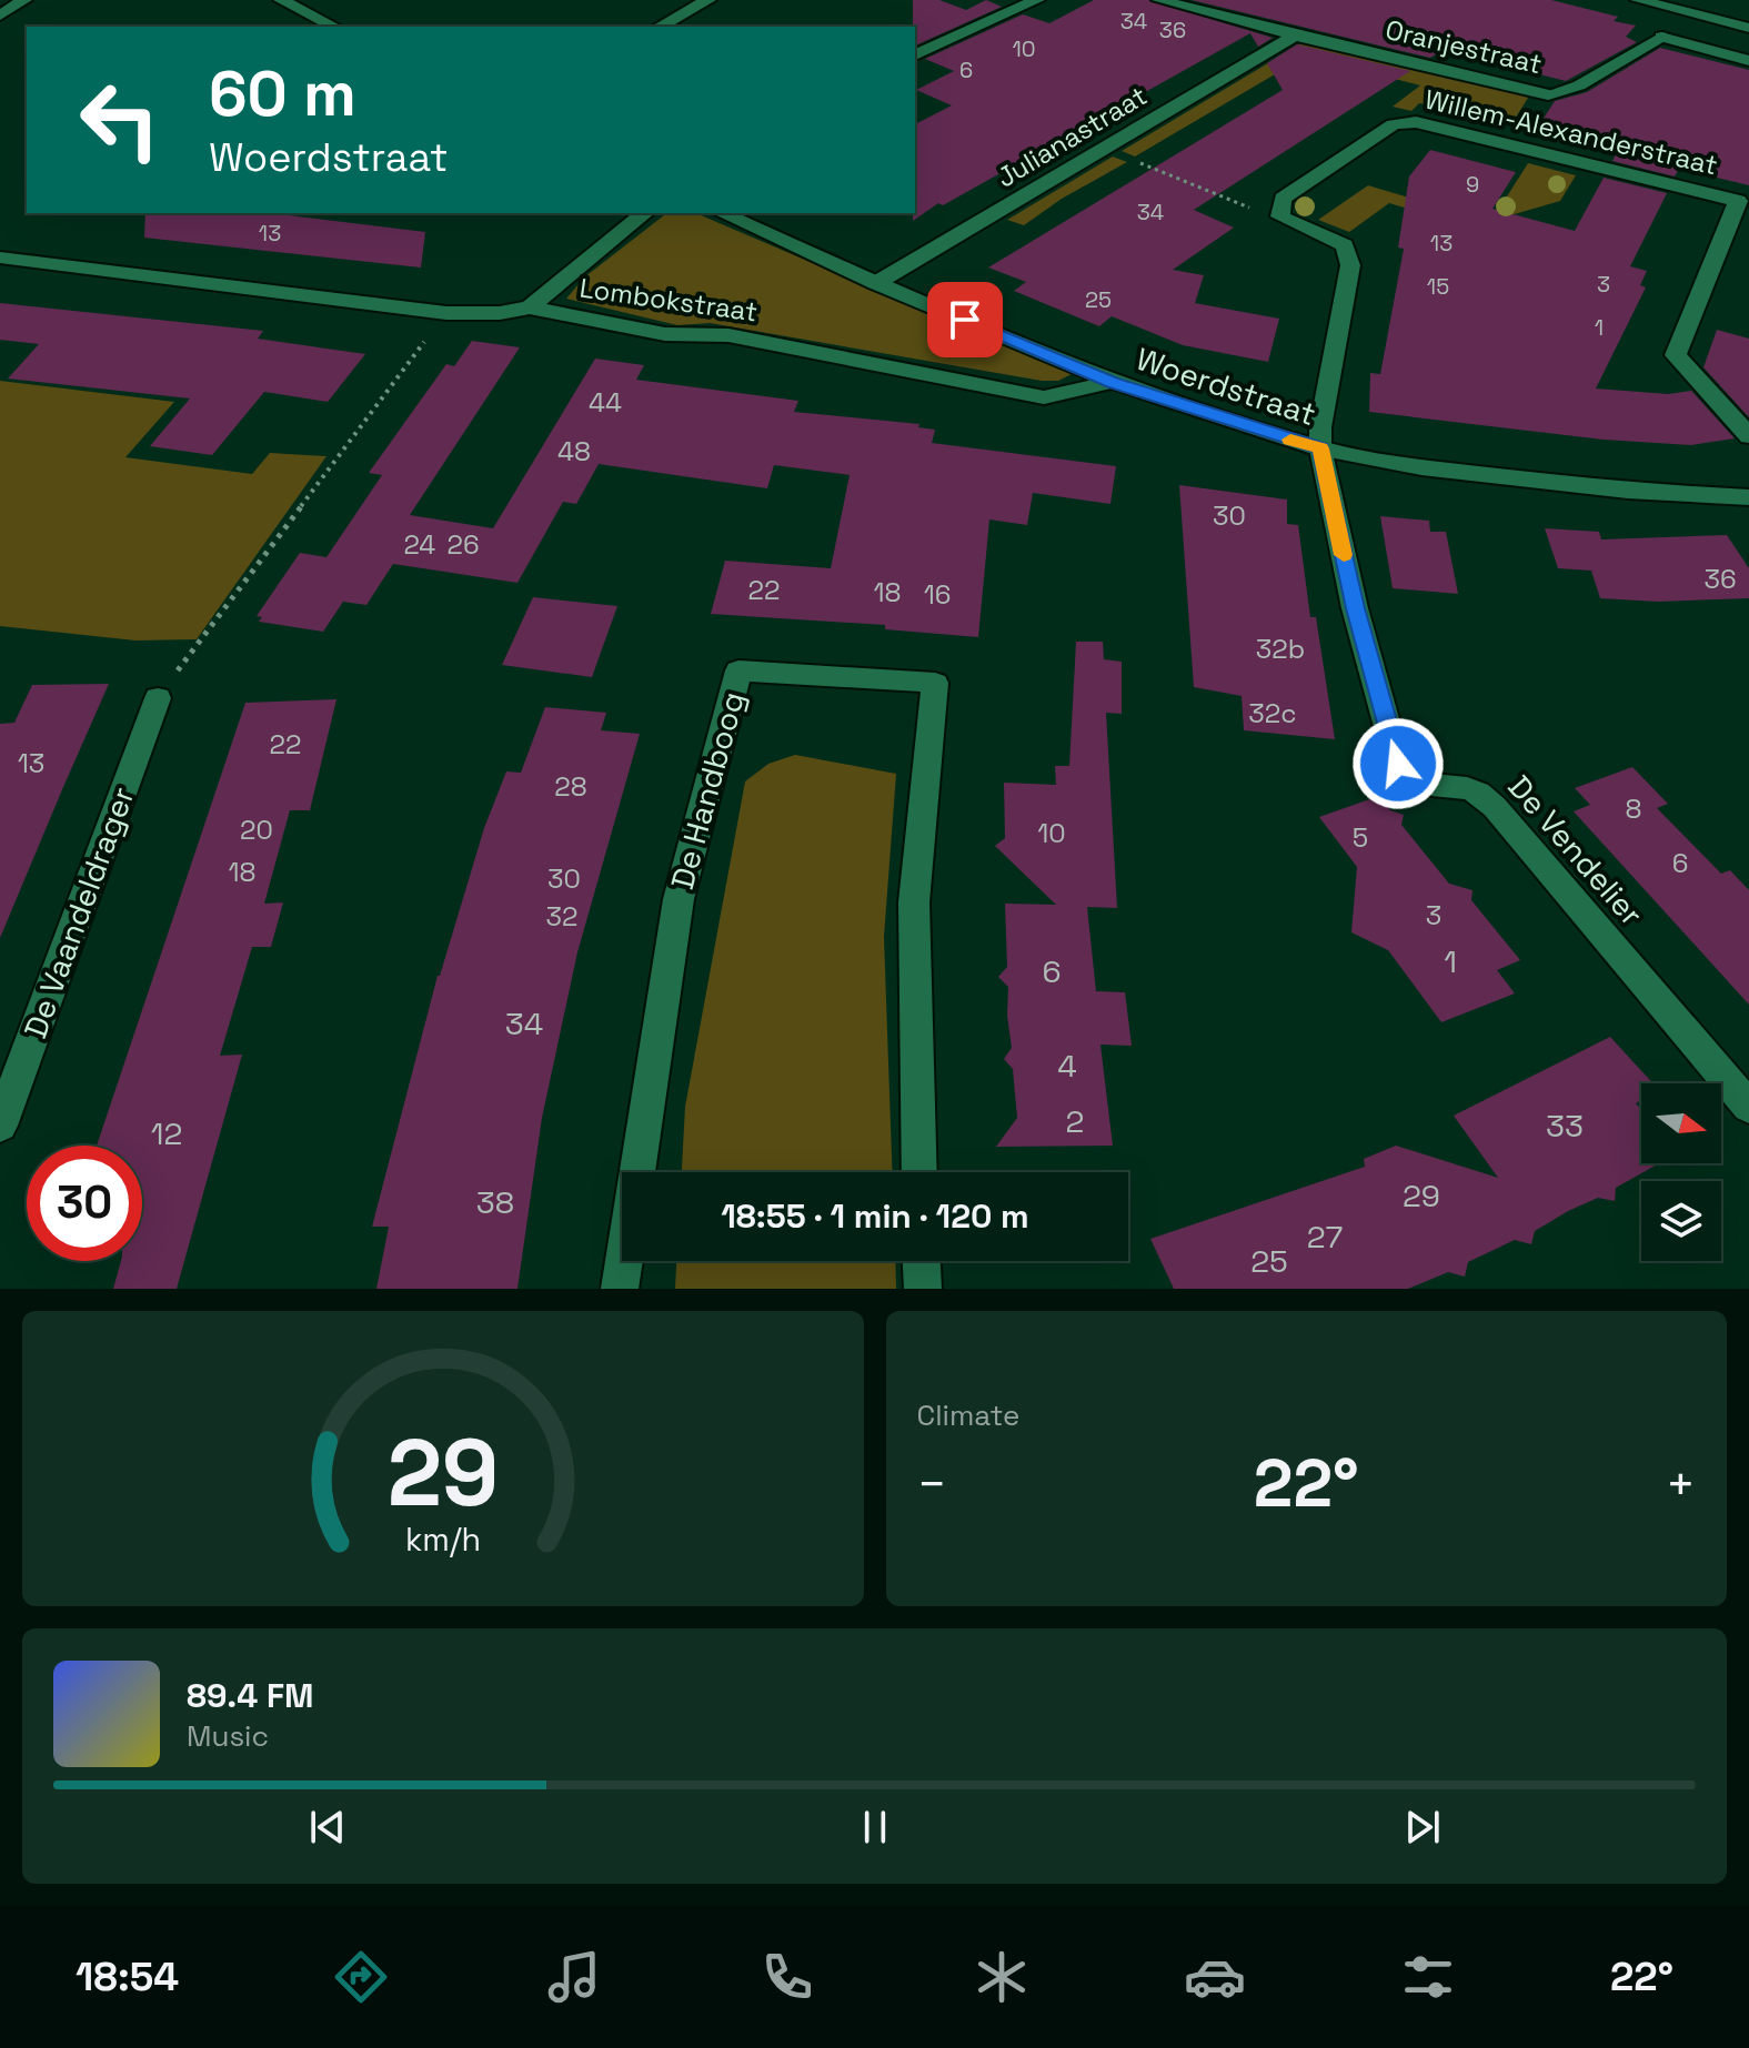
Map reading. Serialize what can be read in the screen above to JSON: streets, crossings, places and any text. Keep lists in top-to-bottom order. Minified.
{"streets":{"street":["Oranjestraat","Willem-Alexanderstraat","Julianastraat","Lombokstraat","Woerdstraat","De Handboog","De Vendelier","De Vaandeldrager"]},"crossings":[["Oranjestraat","Julianastraat"],["Julianastraat","Woerdstraat"],["Lombokstraat","Woerdstraat"],["Woerdstraat","De Vendelier"]],"house_numbers":["34","36","10","6","9","34","13","13","3","15","25","1","44","48","30","24","26","36","22","18","16","32b","32c","22","13","28","8","20","10","5","6","18","30","3","32","1","6","34","4","2","33","12","29","38","27","25"],"north":"right","page":{"turn":["60 m","Woerdstraat"],"limit":"30","trip":"18:55 · 1 min · 120 m","tile":"Climate","heat":["−","22°","+"],"song":["89.4 FM","Music"],"tabs":["18:54","22°"],"gauge":["29","km/h"]}}
